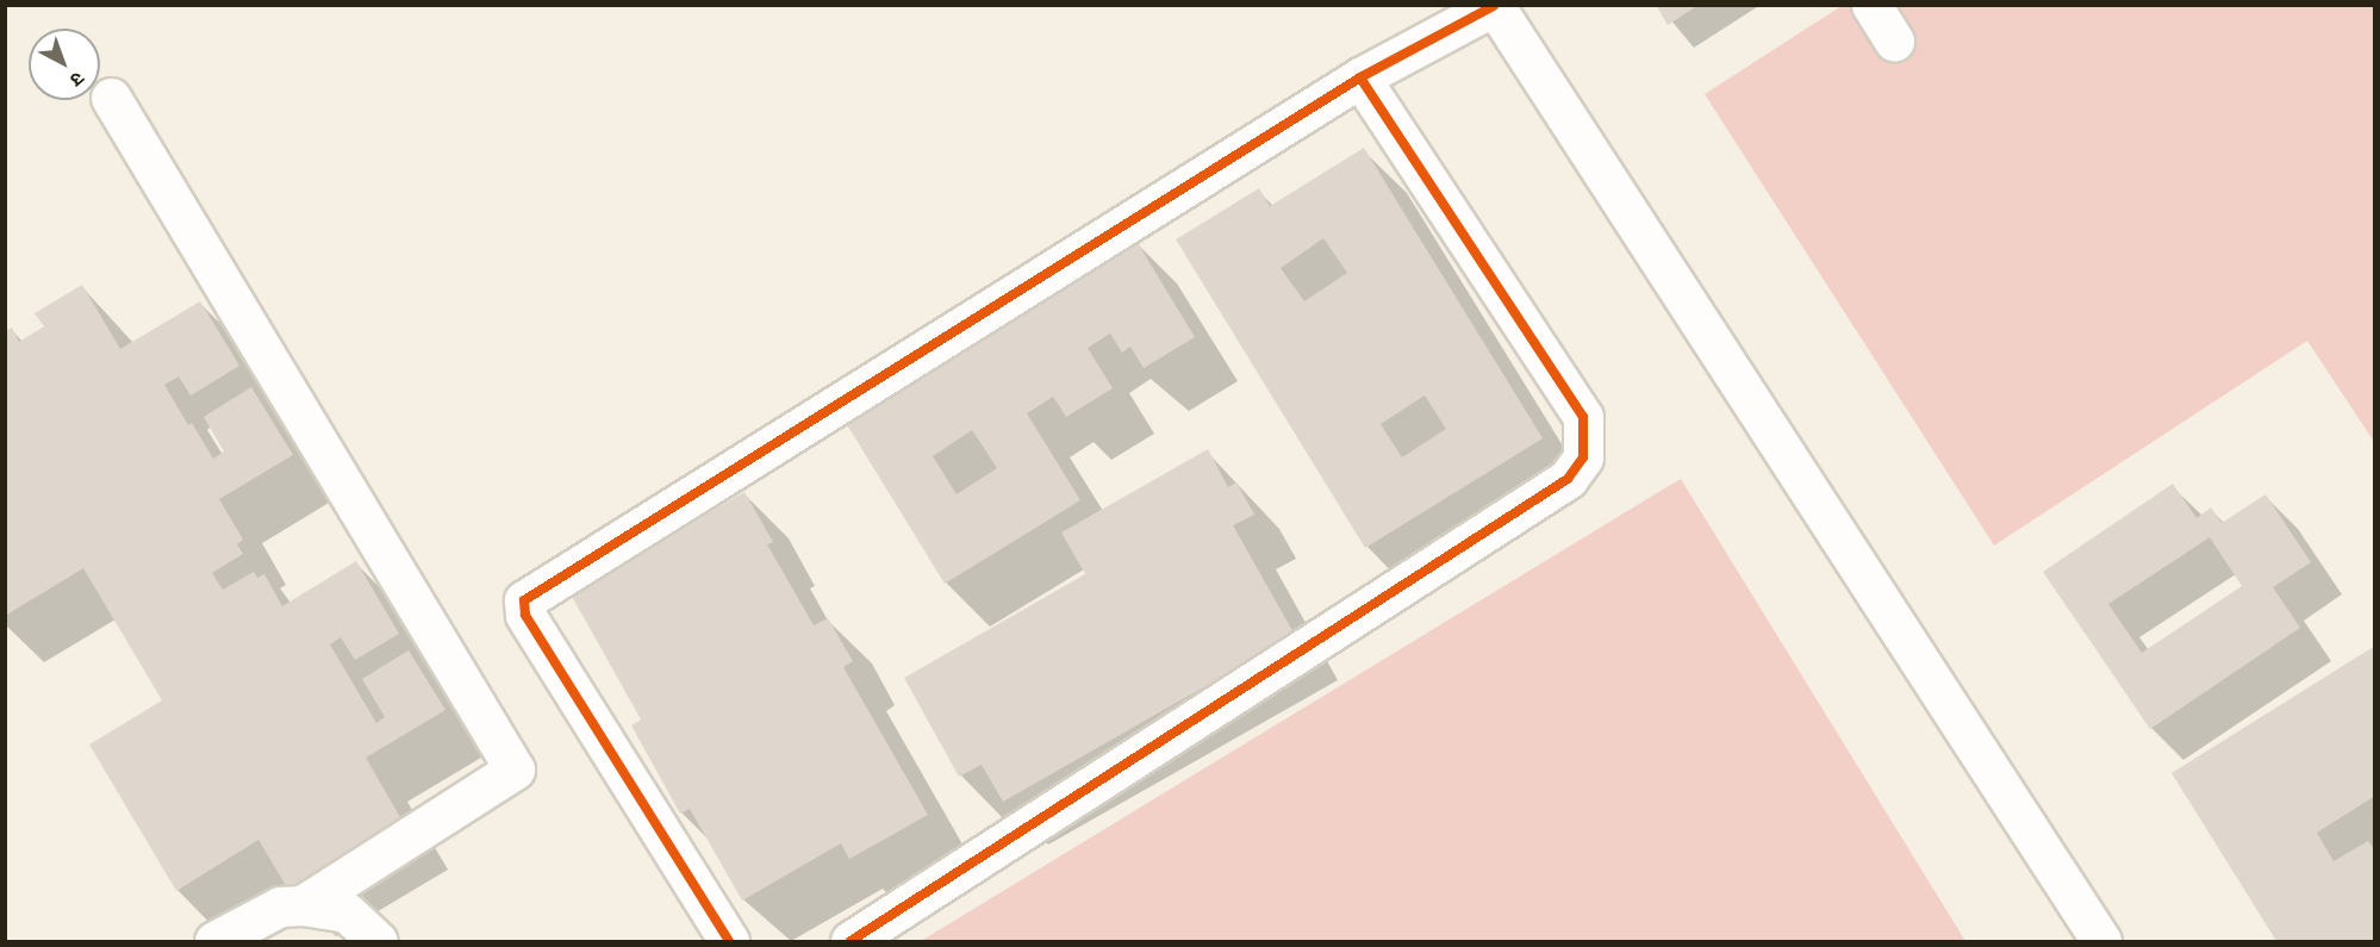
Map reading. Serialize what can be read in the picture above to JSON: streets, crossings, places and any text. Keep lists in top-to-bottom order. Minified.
{"north":"bottom right"}
